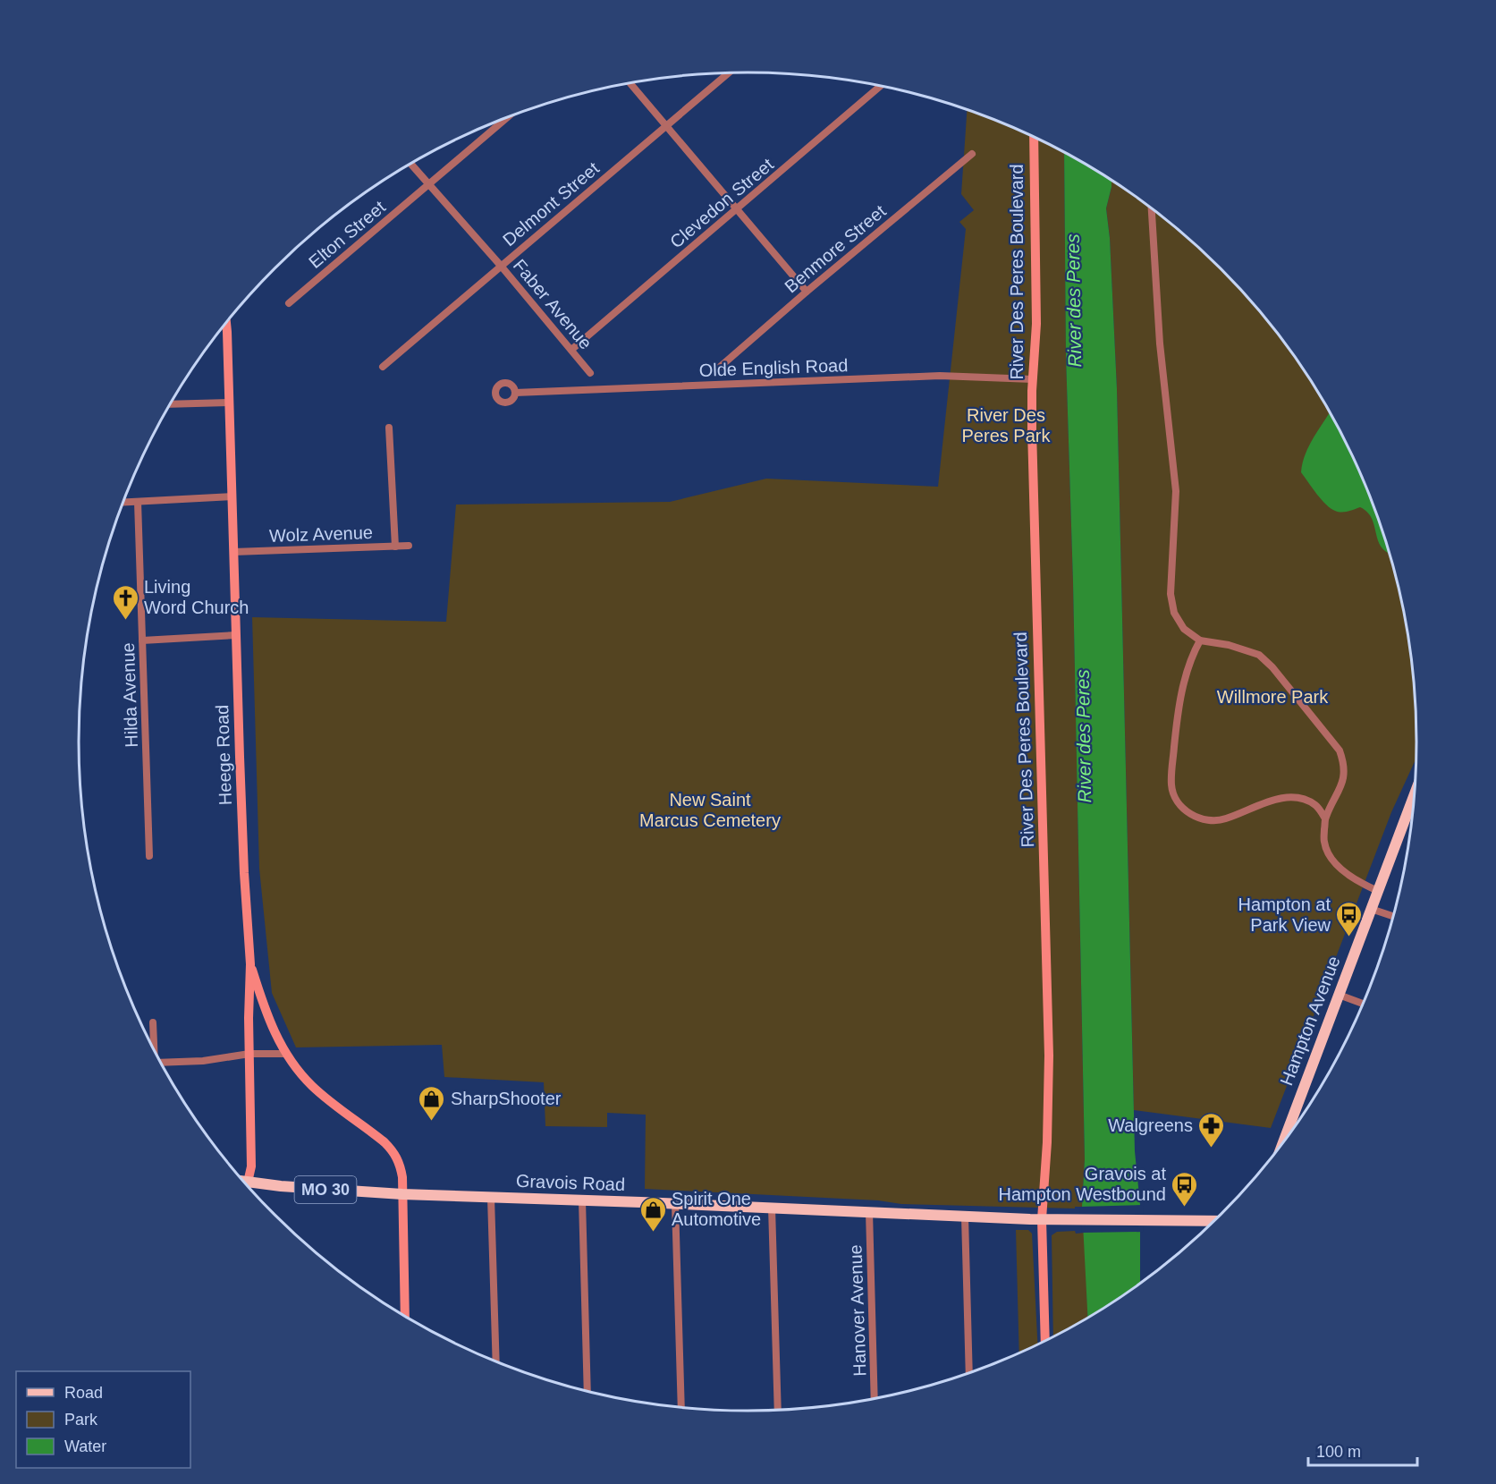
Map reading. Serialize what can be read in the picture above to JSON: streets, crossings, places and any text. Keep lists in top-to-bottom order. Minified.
{"streets":{"main road":["Hampton Avenue","Gravois Road","MO 30"],"street":["Clevedon Street","Delmont Street","Elton Street","Benmore Street","River Des Peres Boulevard","Faber Avenue","Olde English Road","Wolz Avenue","Hilda Avenue","Heege Road","Hanover Avenue"]},"crossings":[["Clevedon Street","Faber Avenue"],["Delmont Street","Faber Avenue"],["Elton Street","Faber Avenue"],["River Des Peres Boulevard","Olde English Road"],["River Des Peres Boulevard","MO 30"],["Wolz Avenue","Heege Road"],["Heege Road","Gravois Road"],["Gravois Road","MO 30"],["Gravois Road","Hanover Avenue"]],"water":["River des Peres"],"parks":["River Des Peres Park","Willmore Park","New Saint Marcus Cemetery"],"places":{"church":["Living Word Church"],"bus stop":["Hampton at Park View","Gravois at Hampton Westbound"],"shop":["SharpShooter","Spirit One Automotive"],"pharmacy":["Walgreens"]},"legend":["Road","Park","Water"],"scale_bar":"100 m"}
